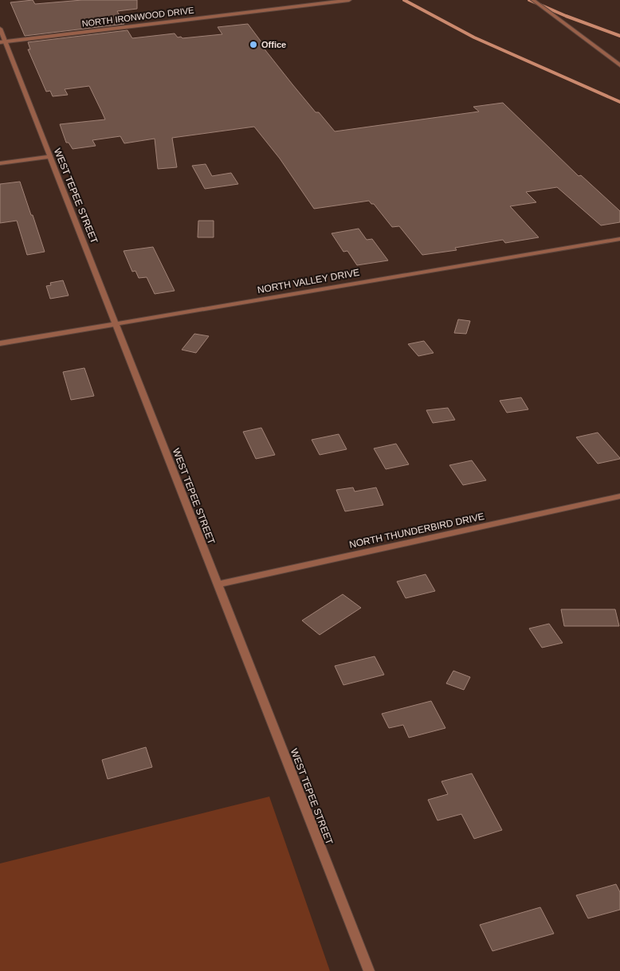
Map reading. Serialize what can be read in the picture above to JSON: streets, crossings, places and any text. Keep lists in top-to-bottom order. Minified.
{"streets":{"street":["NORTH IRONWOOD DRIVE","WEST TEPEE STREET","NORTH VALLEY DRIVE","NORTH THUNDERBIRD DRIVE"]},"crossings":[["NORTH IRONWOOD DRIVE","WEST TEPEE STREET"],["WEST TEPEE STREET","NORTH VALLEY DRIVE"],["WEST TEPEE STREET","NORTH THUNDERBIRD DRIVE"]],"places":["Office"]}
